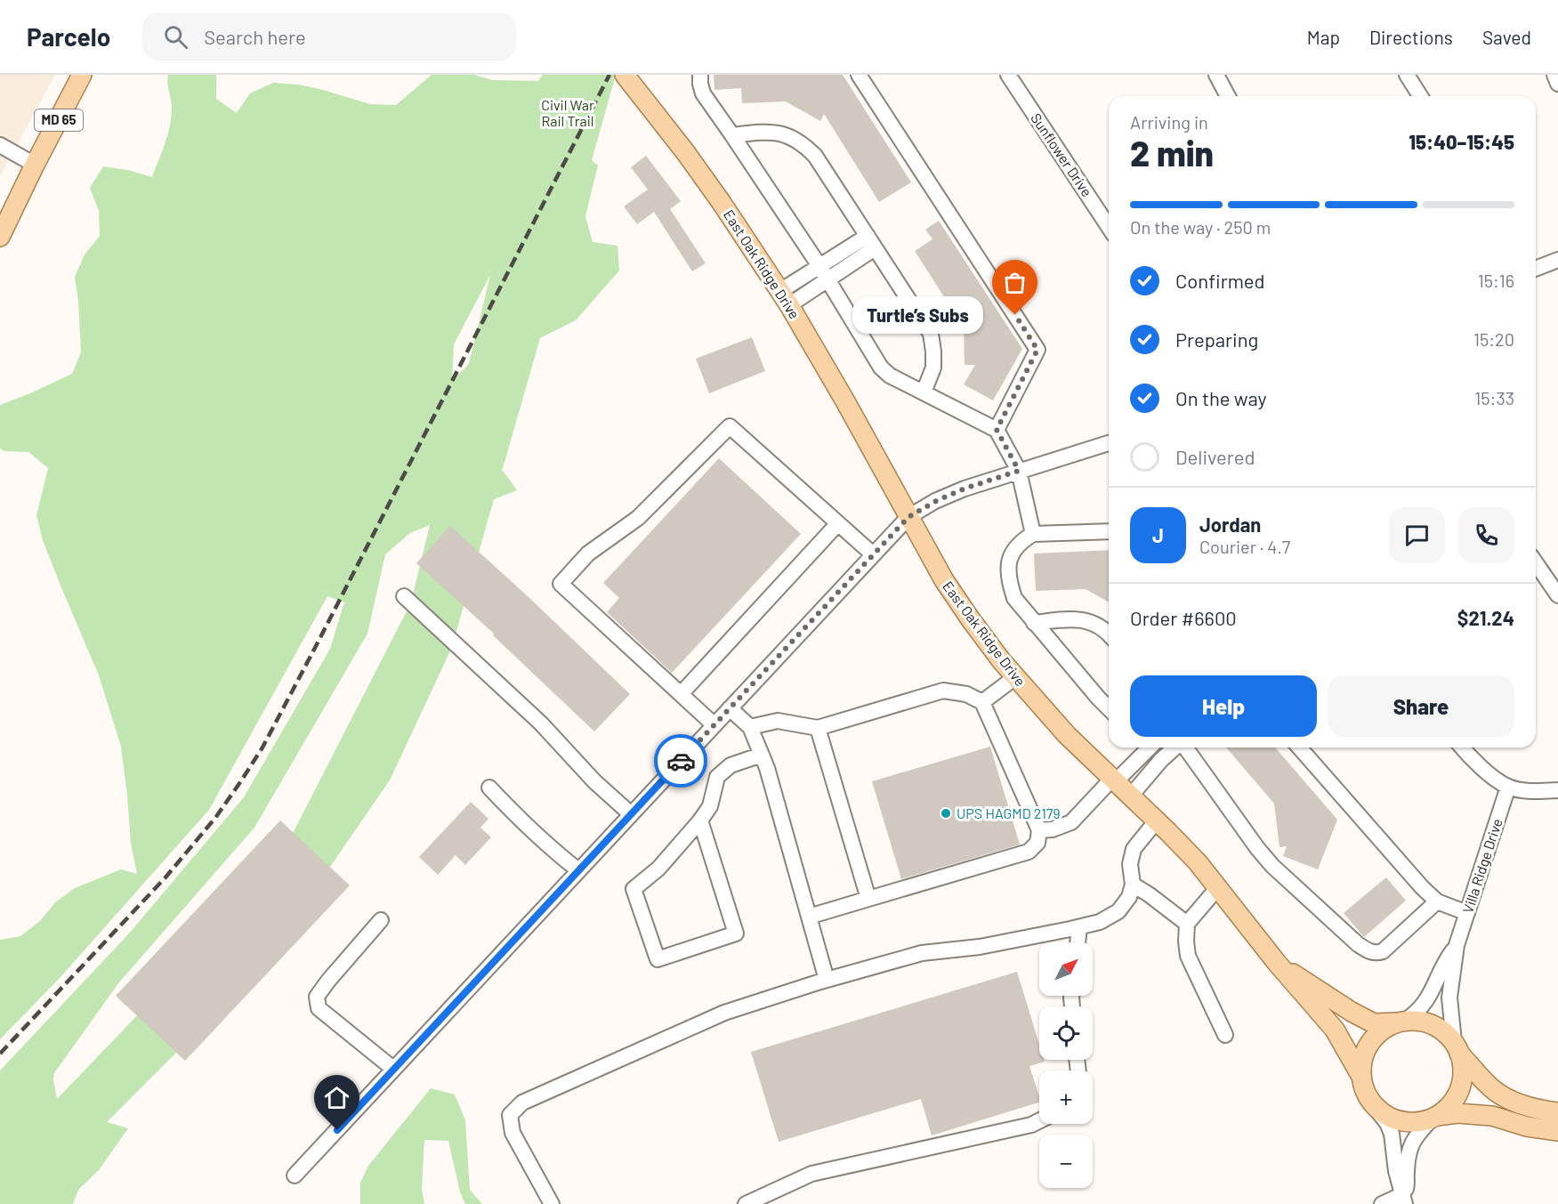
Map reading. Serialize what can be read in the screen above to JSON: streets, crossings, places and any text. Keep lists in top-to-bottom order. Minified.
{"streets":{"main road":["MD 65","East Oak Ridge Drive"],"street":["Sunflower Drive","Villa Ridge Drive"]},"crossings":[["East Oak Ridge Drive","Villa Ridge Drive"]],"parks":["Civil War Rail Trail"],"places":["Turtle’s Subs","UPS HAGMD 2179"],"north":"top right","page":{"header":"Parcelo","search":"Search here","nav":["Map","Directions","Saved"],"heading":["2 min","Arriving in","15:40–15:45"],"panel":["Jordan","Courier · 4.7","Order #6600","$21.24"],"bar":"On the way · 250 m","list":[["Confirmed","15:16"],["Preparing","15:20"],["On the way","15:33"],"Delivered"],"bubble":"Turtle’s Subs","round":"J","buttons":["Help","Share"],"map_buttons":["+","−"]}}
